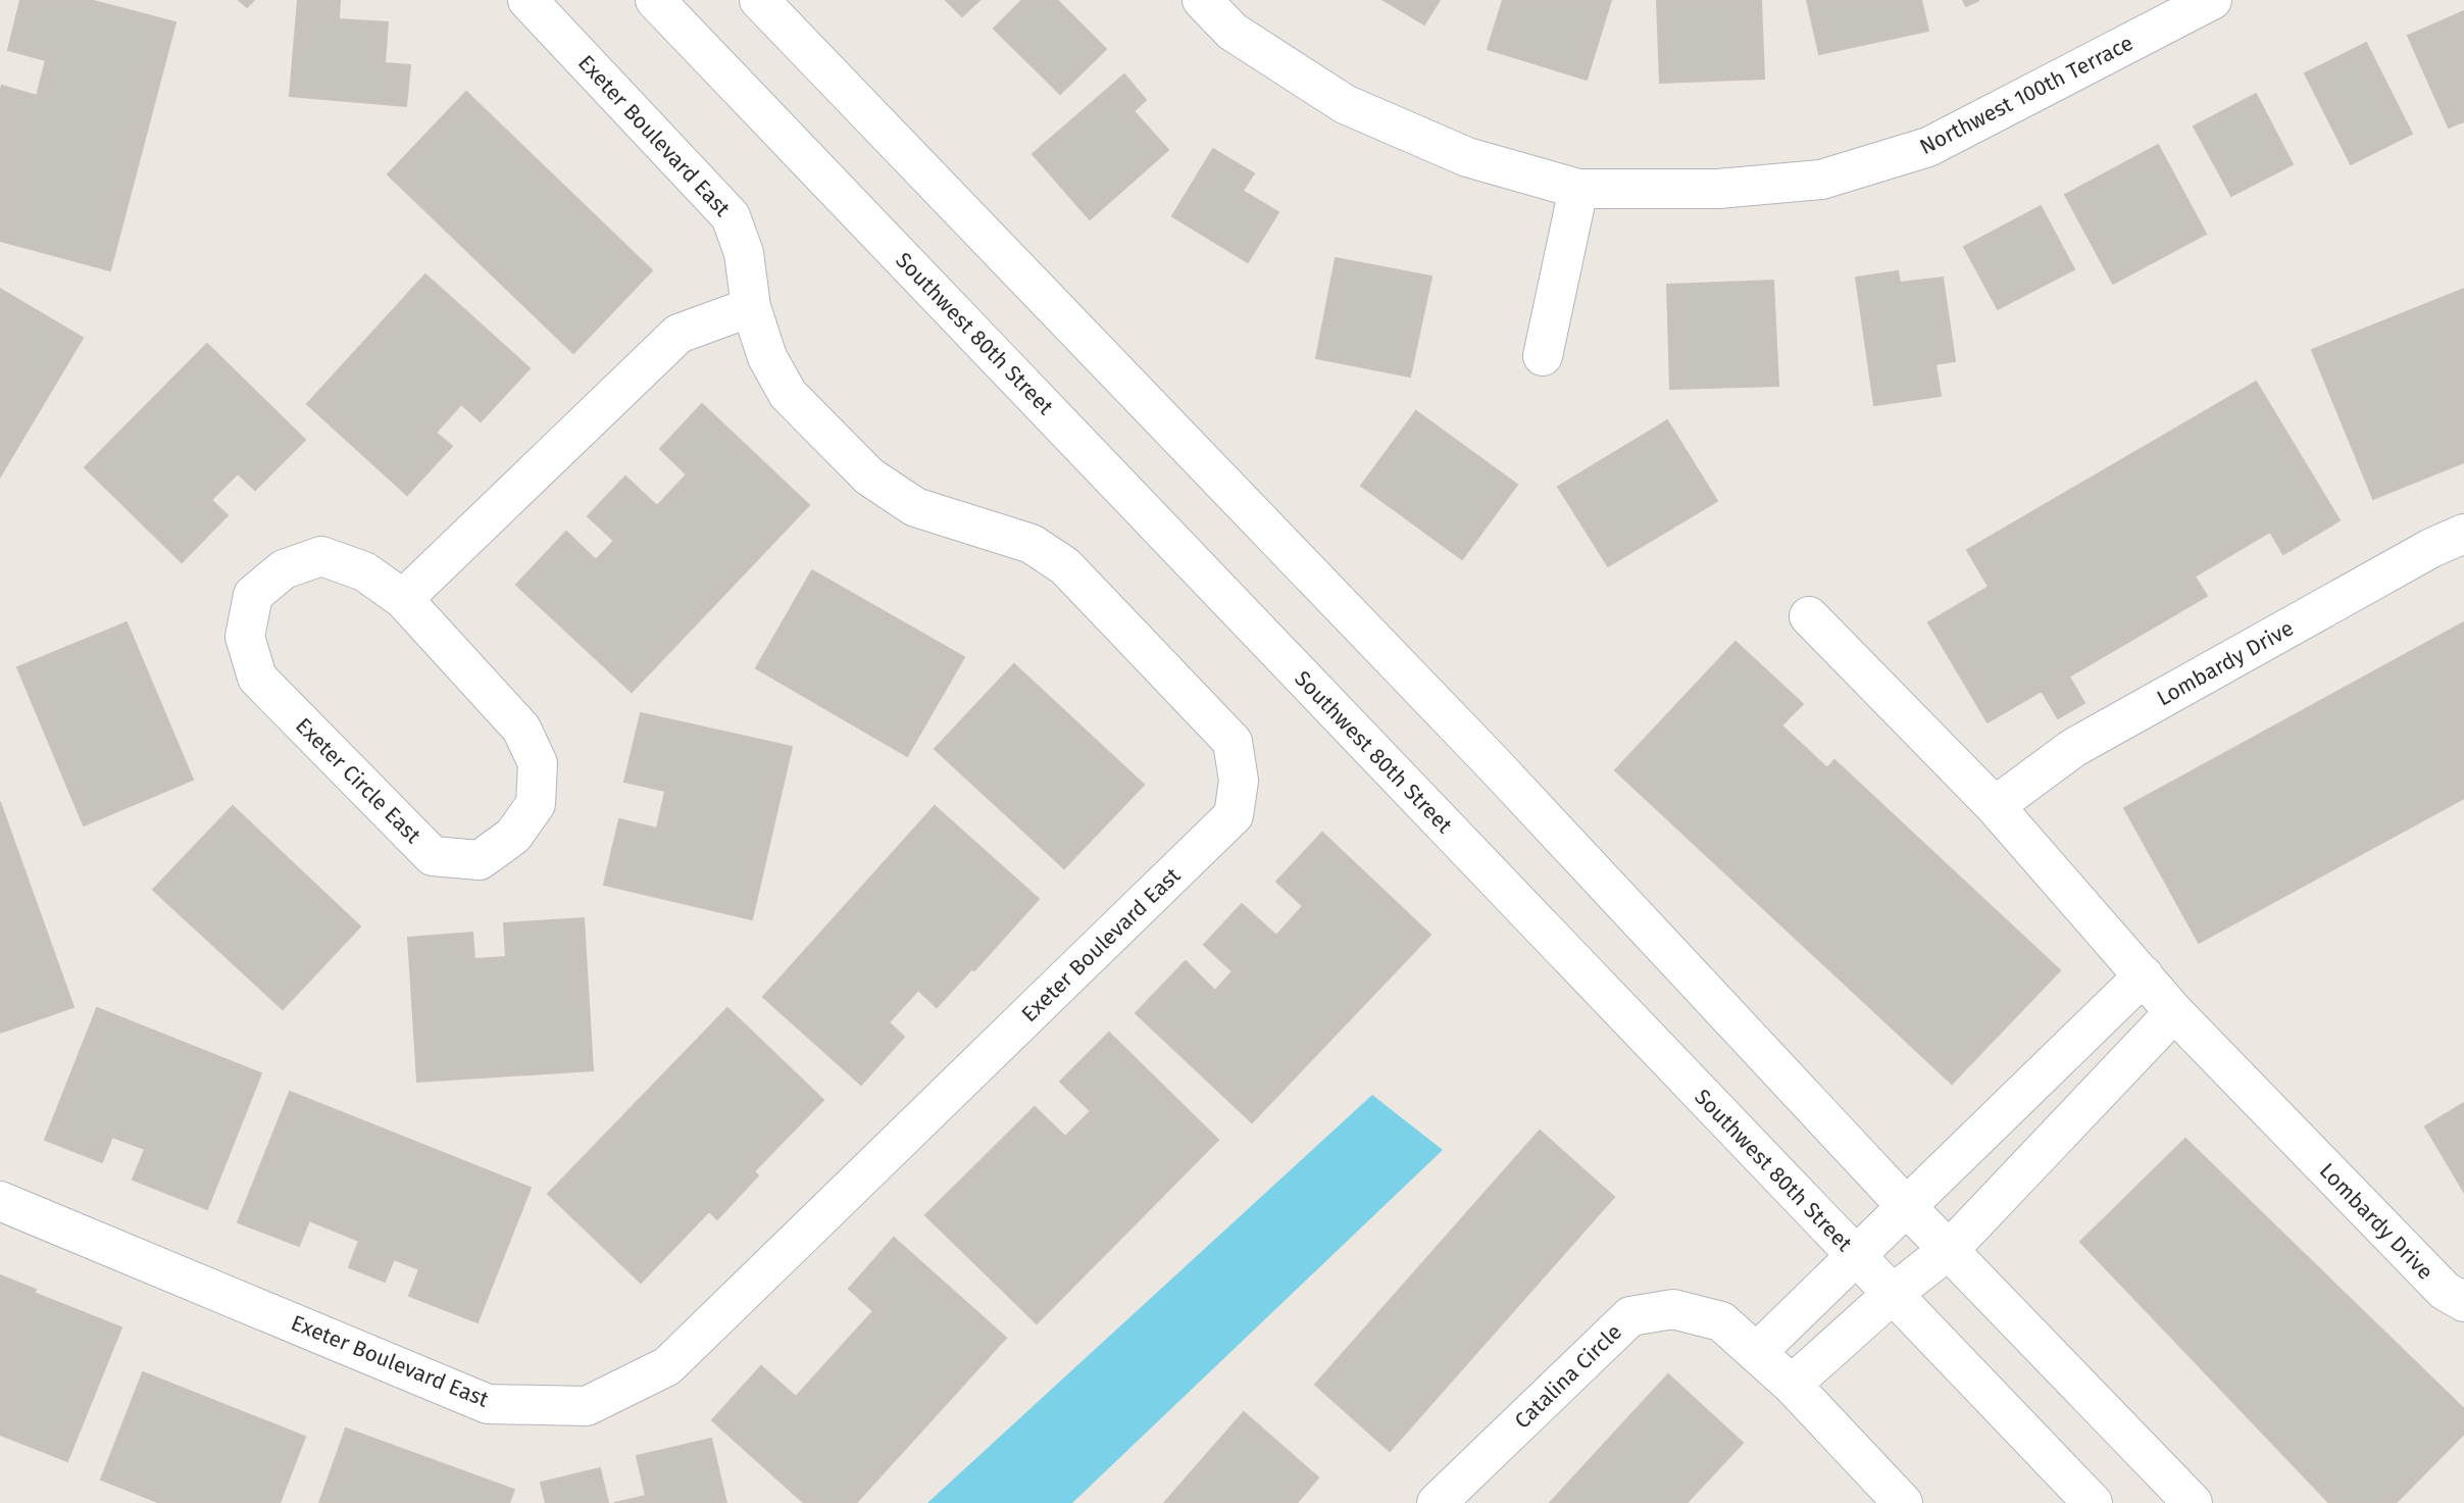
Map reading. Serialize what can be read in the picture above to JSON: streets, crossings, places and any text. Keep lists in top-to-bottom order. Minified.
{"streets":{"street":["Northwest 100th Terrace","Exeter Boulevard East","Southwest 80th Street","Lombardy Drive","Exeter Circle East","Catalina Circle"]}}
